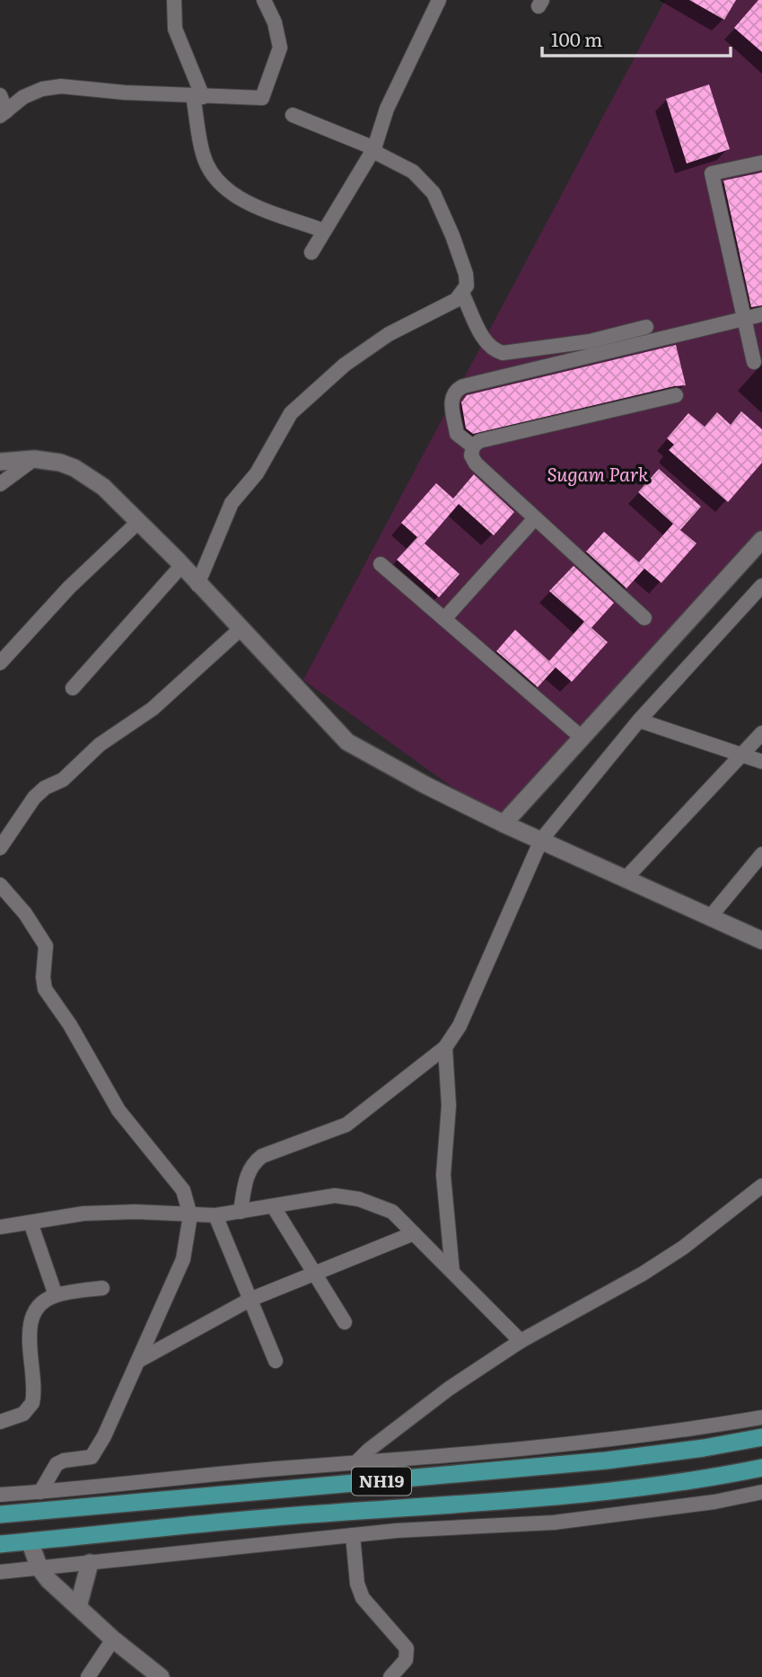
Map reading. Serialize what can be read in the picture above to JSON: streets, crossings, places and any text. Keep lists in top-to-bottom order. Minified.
{"streets":{"highway":["NH19"]},"parks":["Sugam Park"],"scale_bar":"100 m"}
